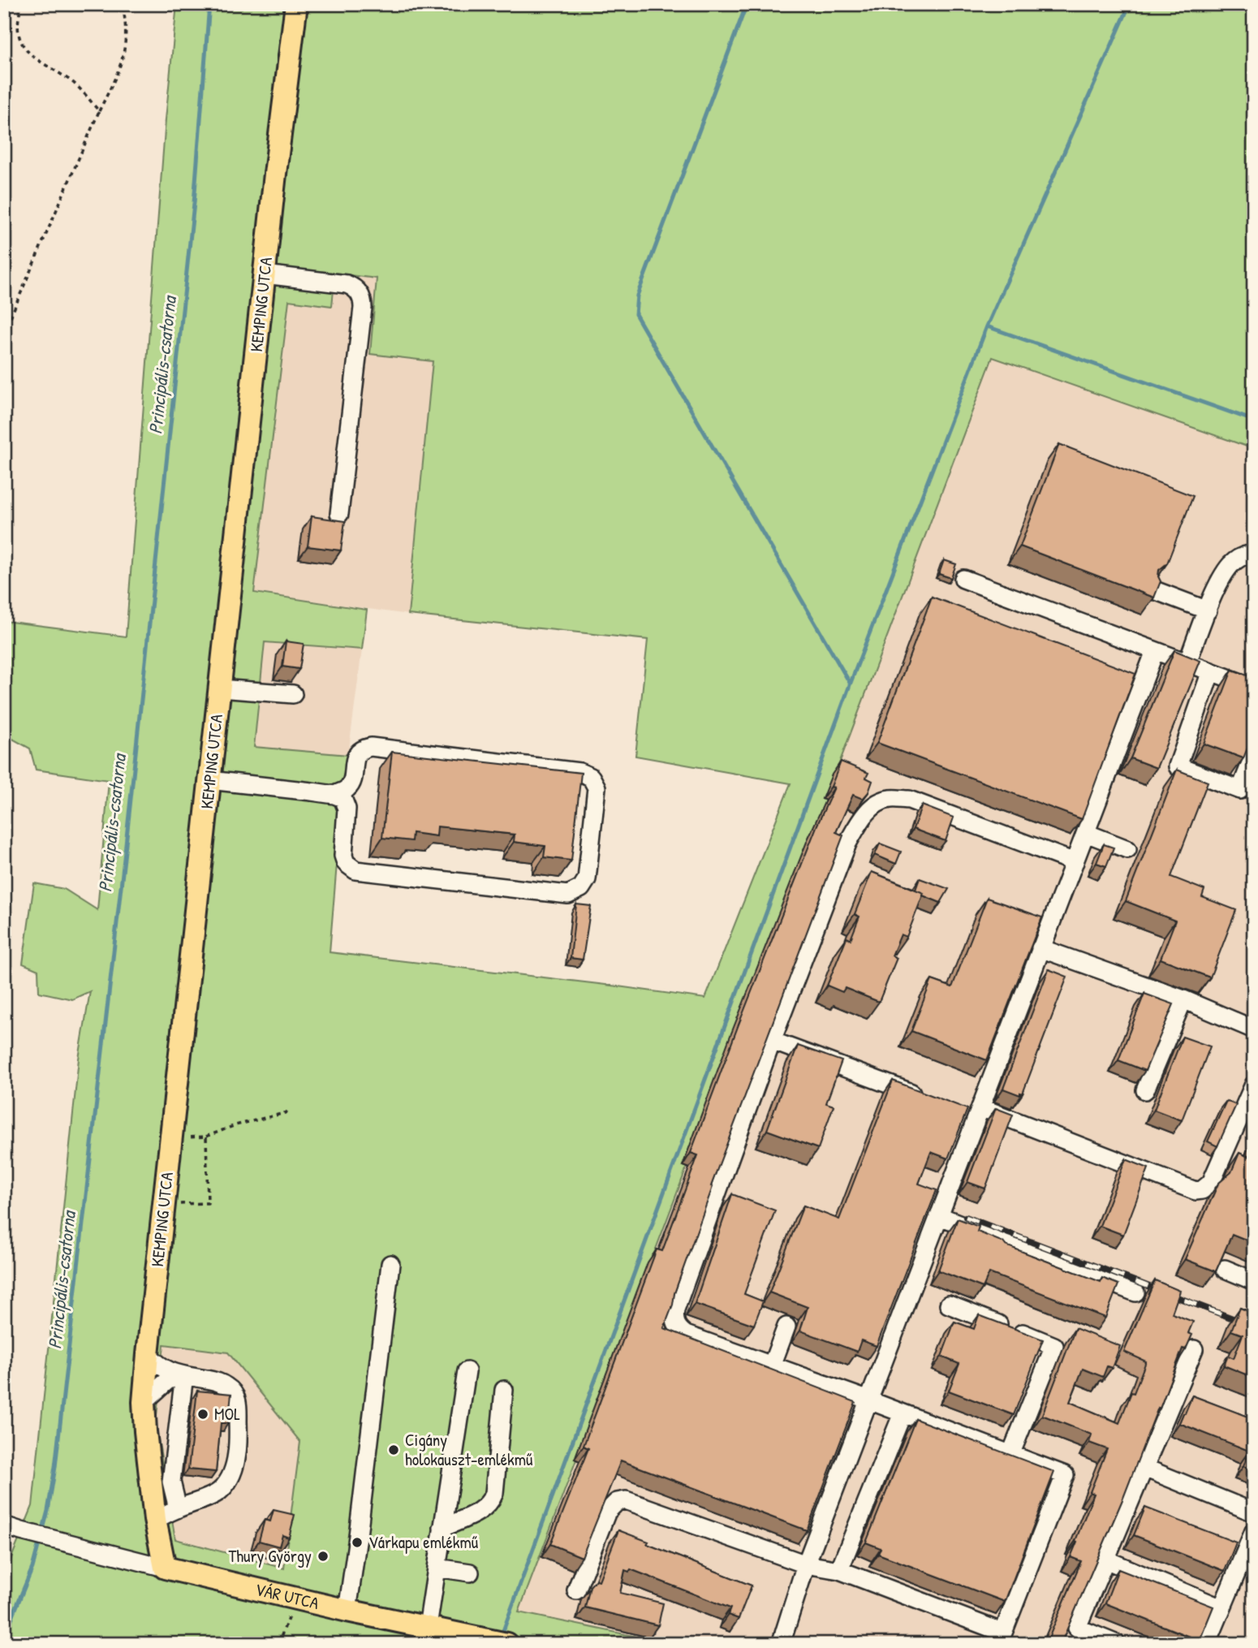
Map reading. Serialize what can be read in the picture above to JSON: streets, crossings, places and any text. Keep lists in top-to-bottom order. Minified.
{"streets":{"main road":["KEMPING UTCA","VÁR UTCA"]},"crossings":[["KEMPING UTCA","VÁR UTCA"]],"water":["Principális-csatorna"],"places":["MOL","Cigány holokauszt-emlékmű","Várkapu emlékmű","Thury György"]}
